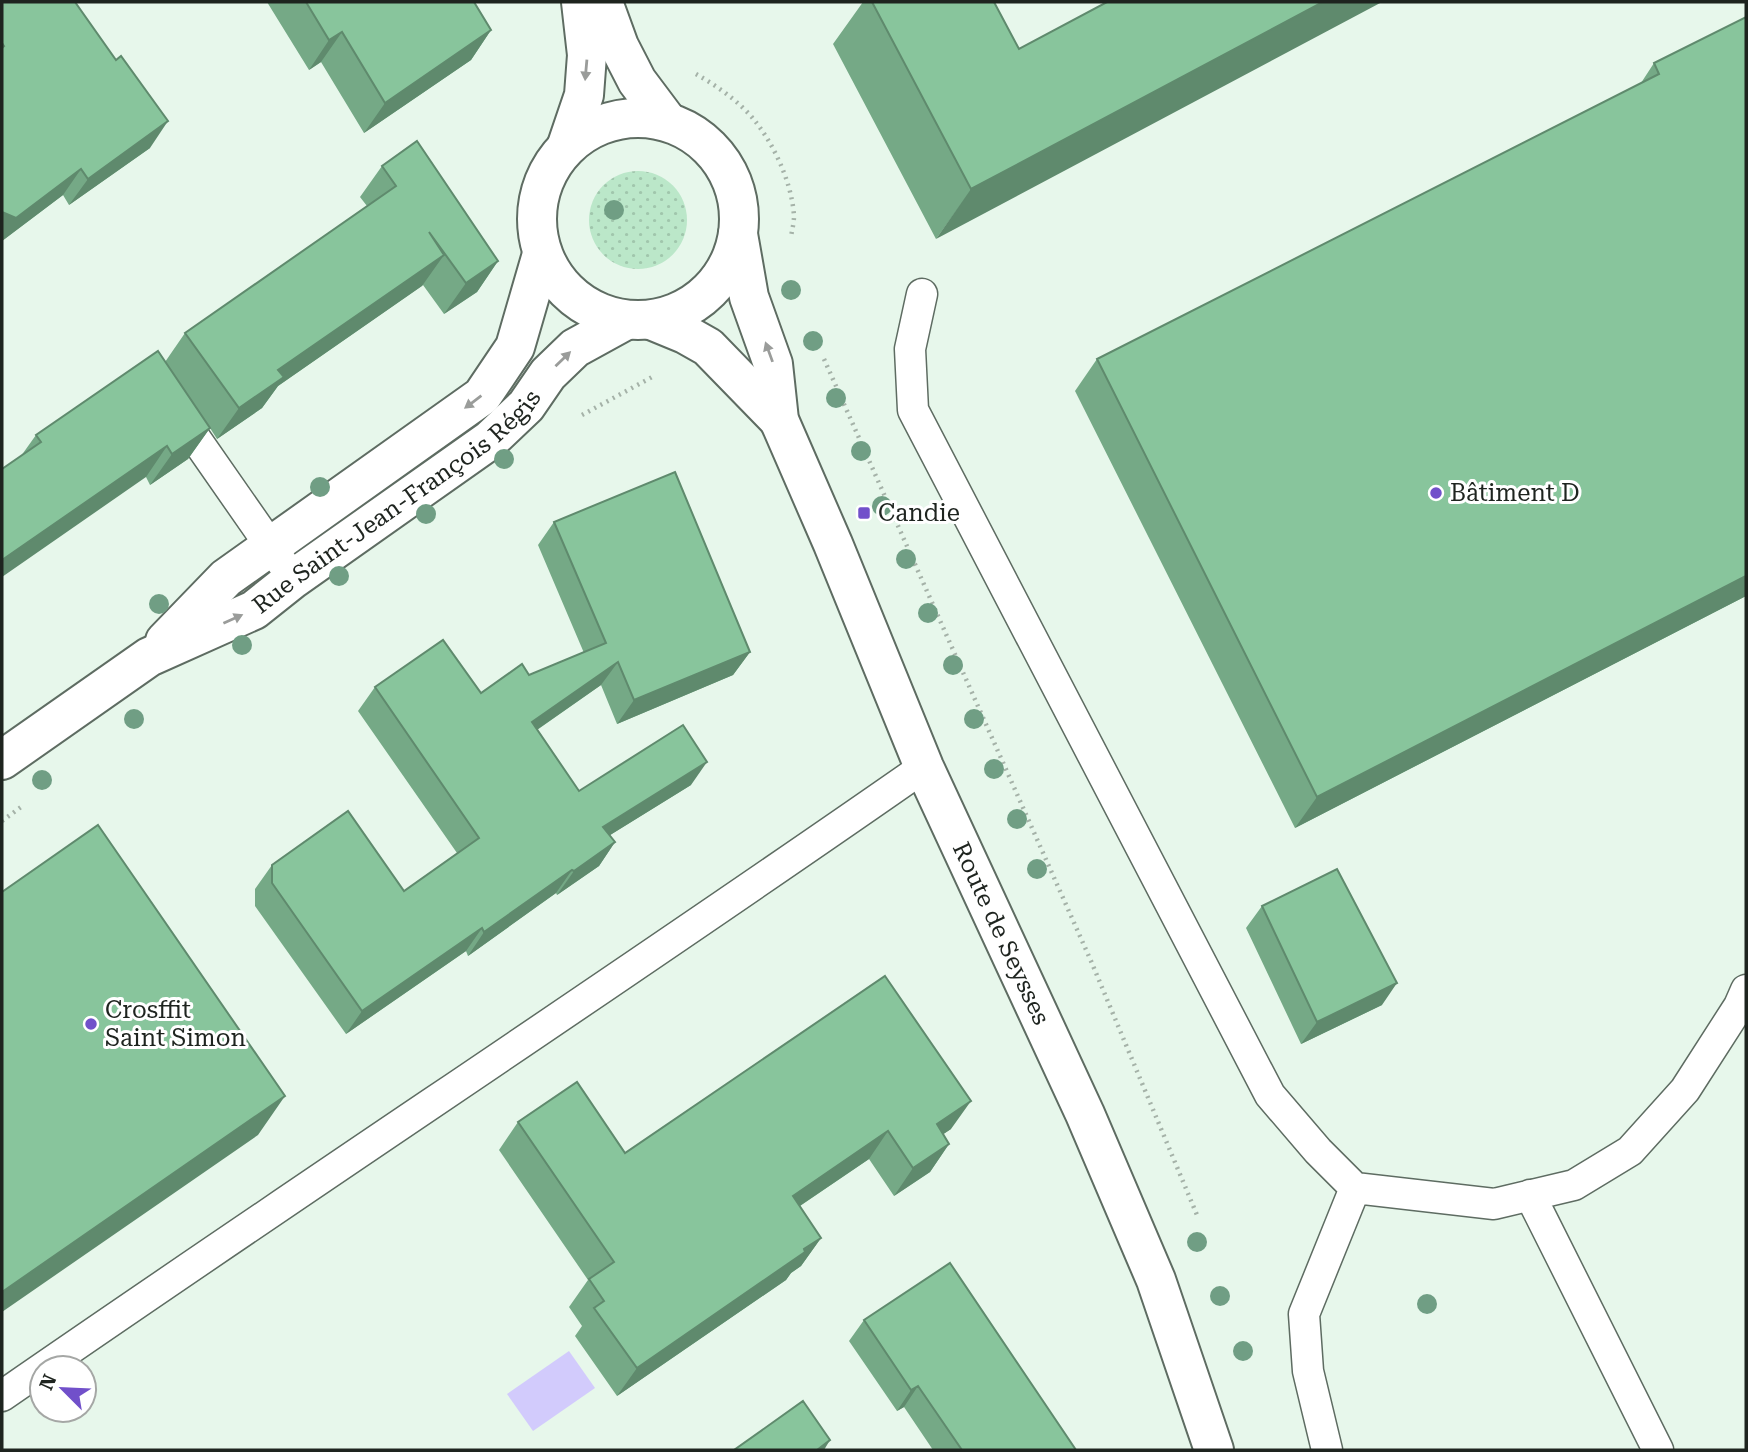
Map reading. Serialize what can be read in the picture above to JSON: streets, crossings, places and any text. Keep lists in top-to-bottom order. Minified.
{"streets":{"main road":["Rue Saint-Jean-François Régis","Route de Seysses"]},"crossings":[["Rue Saint-Jean-François Régis","Route de Seysses"]],"places":{"other":["Bâtiment D","Crosffit Saint Simon"],"transit":["Candie"]},"north":"top left"}
